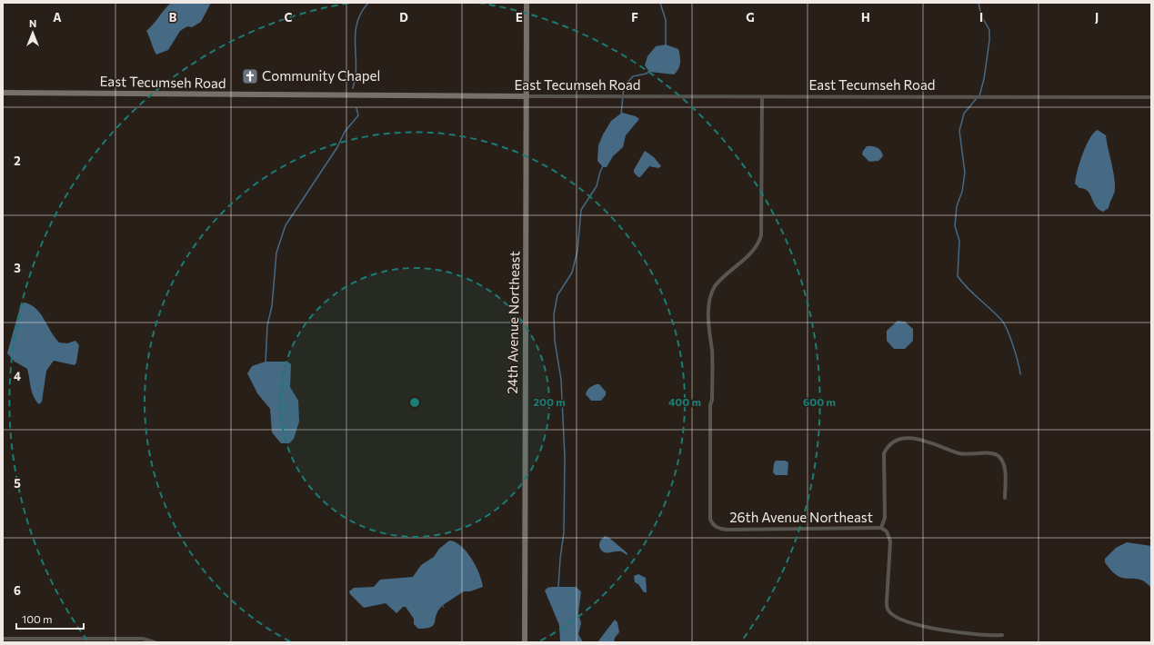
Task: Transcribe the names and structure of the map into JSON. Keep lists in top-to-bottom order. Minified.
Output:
{"streets":{"street":["East Tecumseh Road","24th Avenue Northeast","26th Avenue Northeast"]},"crossings":[["East Tecumseh Road","24th Avenue Northeast"],["East Tecumseh Road","26th Avenue Northeast"]],"places":{"church":["Community Chapel"]},"scale_bar":"100 m","north":"top","grid":{"columns":["A","B","C","D","E","F","G","H","I","J"],"rows":["2","3","4","5","6"]},"rings":["200 m","400 m","600 m"]}
